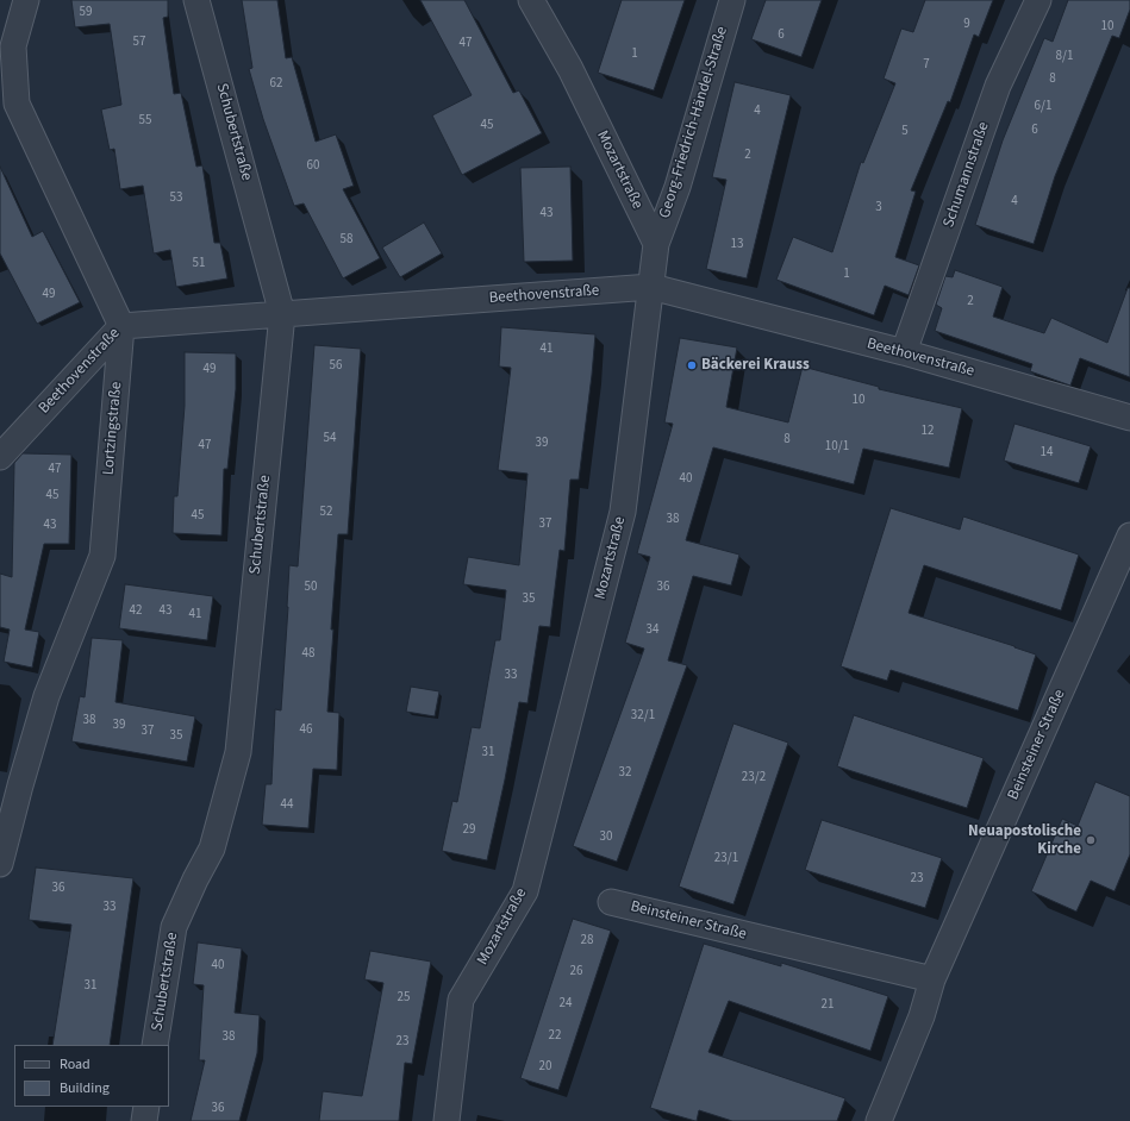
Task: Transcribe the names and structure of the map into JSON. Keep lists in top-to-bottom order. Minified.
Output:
{"streets":{"street":["Georg-Friedrich-Händel-Straße","Schubertstraße","Mozartstraße","Schumannstraße","Beethovenstraße","Lortzingstraße","Beinsteiner Straße"]},"crossings":[["Georg-Friedrich-Händel-Straße","Mozartstraße"],["Schubertstraße","Beethovenstraße"],["Mozartstraße","Beethovenstraße"],["Schumannstraße","Beethovenstraße"],["Beethovenstraße","Lortzingstraße"]],"places":["Bäckerei Krauss","Neuapostolische Kirche"],"house_numbers":["59","9","10","6","57","47","1","8/1","7","8","62","6/1","4","55","45","6","5","2","60","53","4","3","43","58","13","51","1","49","2","41","56","49","10","12","54","8","39","47","10/1","14","47","40","45","52","45","38","37","43","50","36","35","42","43","41","34","48","33","32/1","38","39","46","37","35","31","32","23/2","44","29","30","23/1","23","36","33","28","40","26","31","25","24","21","22","38","23","20","36"],"legend":["Road","Building"]}
